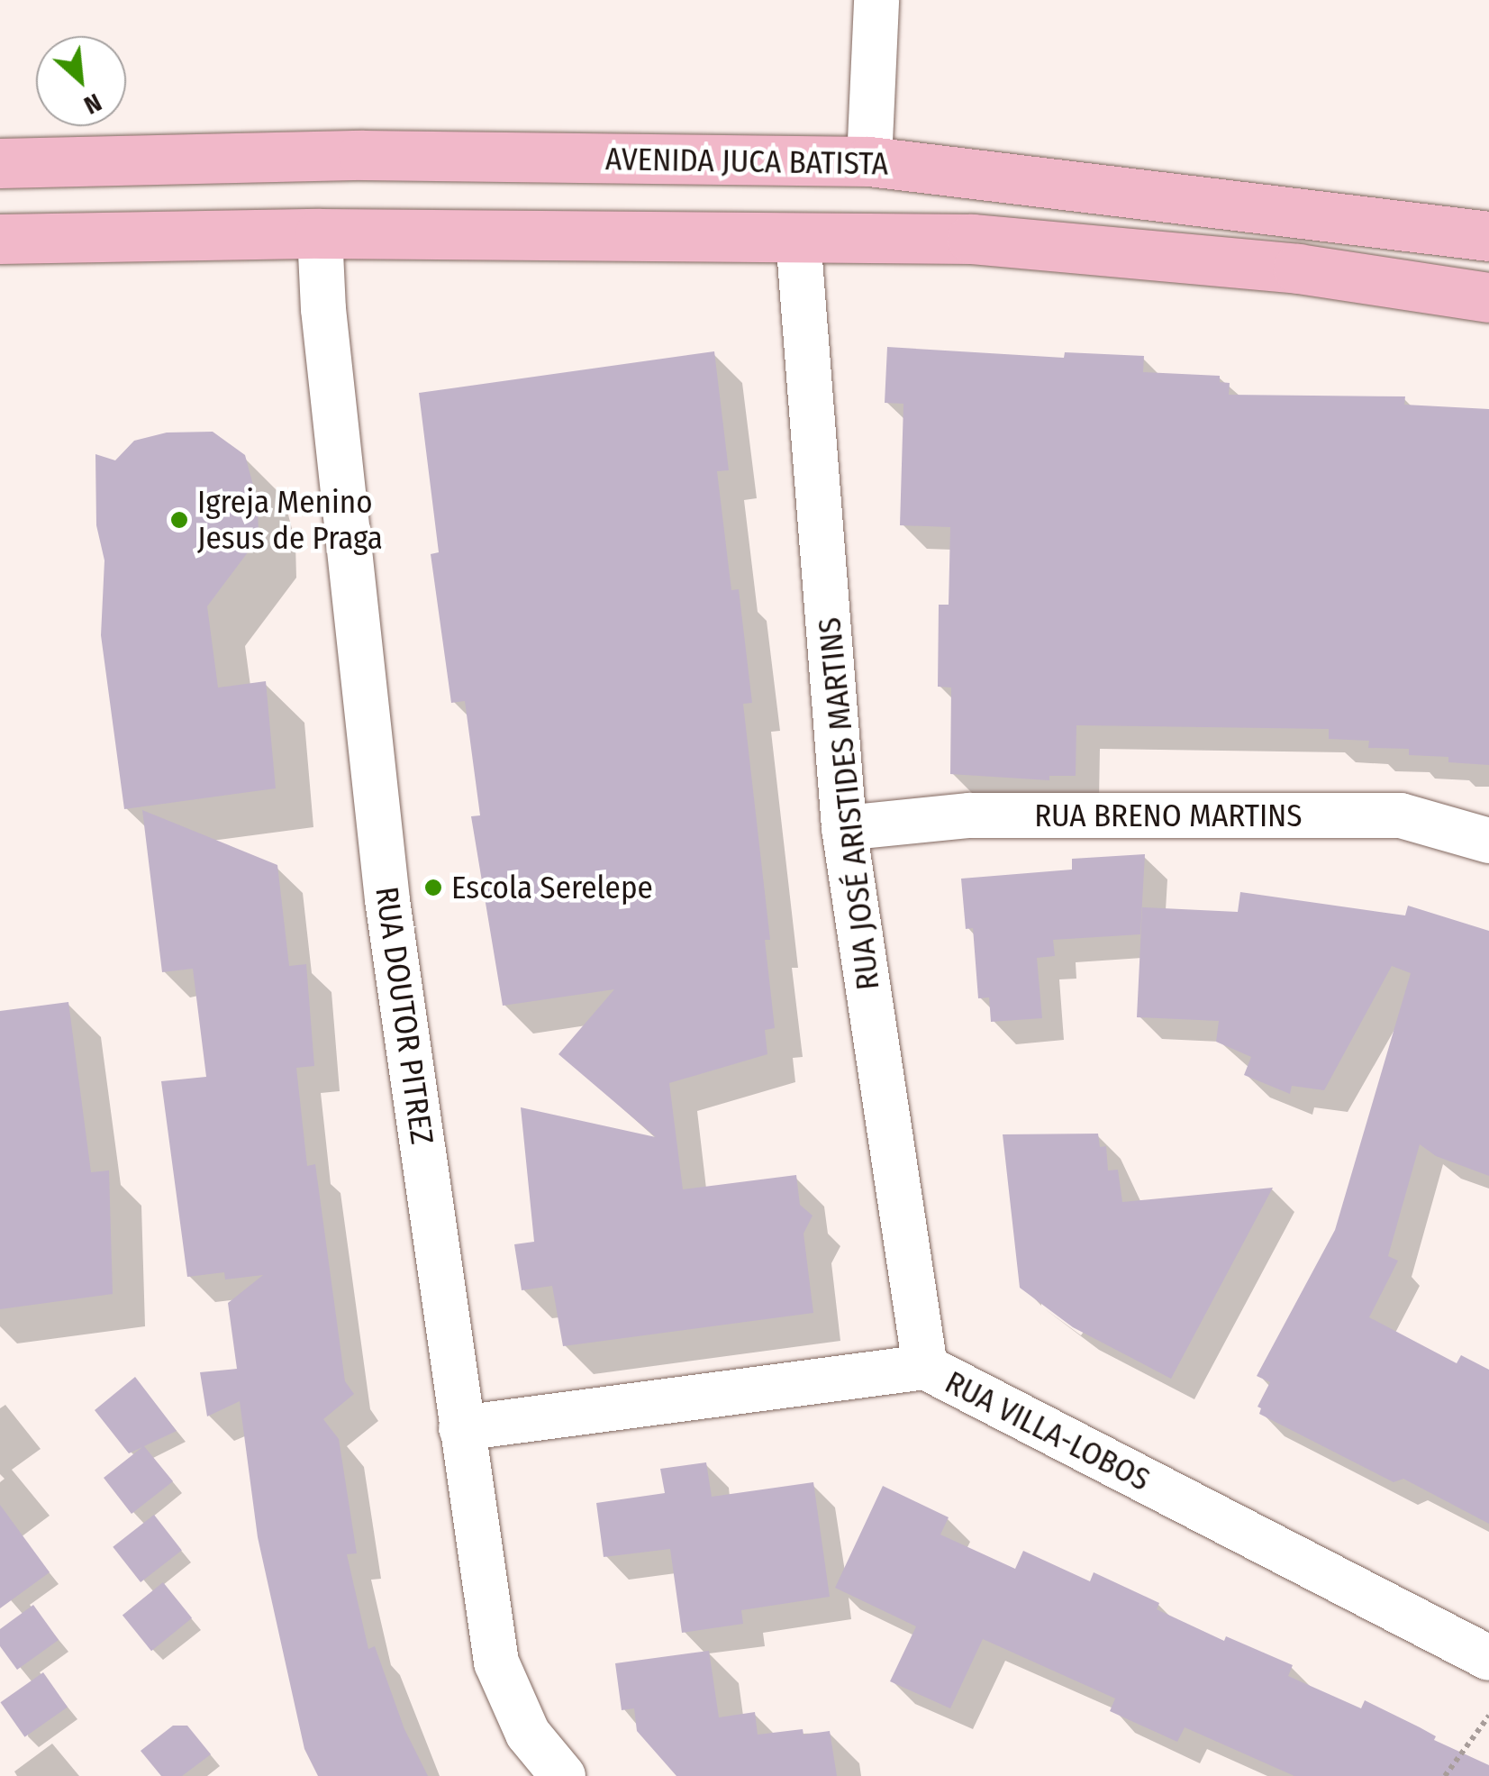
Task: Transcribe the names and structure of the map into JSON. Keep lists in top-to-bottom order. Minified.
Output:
{"streets":{"main road":["AVENIDA JUCA BATISTA"],"street":["RUA JOSÉ ARISTIDES MARTINS","RUA BRENO MARTINS","RUA DOUTOR PITREZ","RUA VILLA-LOBOS"]},"crossings":[["RUA JOSÉ ARISTIDES MARTINS","RUA BRENO MARTINS"],["RUA JOSÉ ARISTIDES MARTINS","RUA VILLA-LOBOS"],["RUA DOUTOR PITREZ","RUA VILLA-LOBOS"]],"places":["Igreja Menino Jesus de Praga","Escola Serelepe"],"north":"bottom right"}
